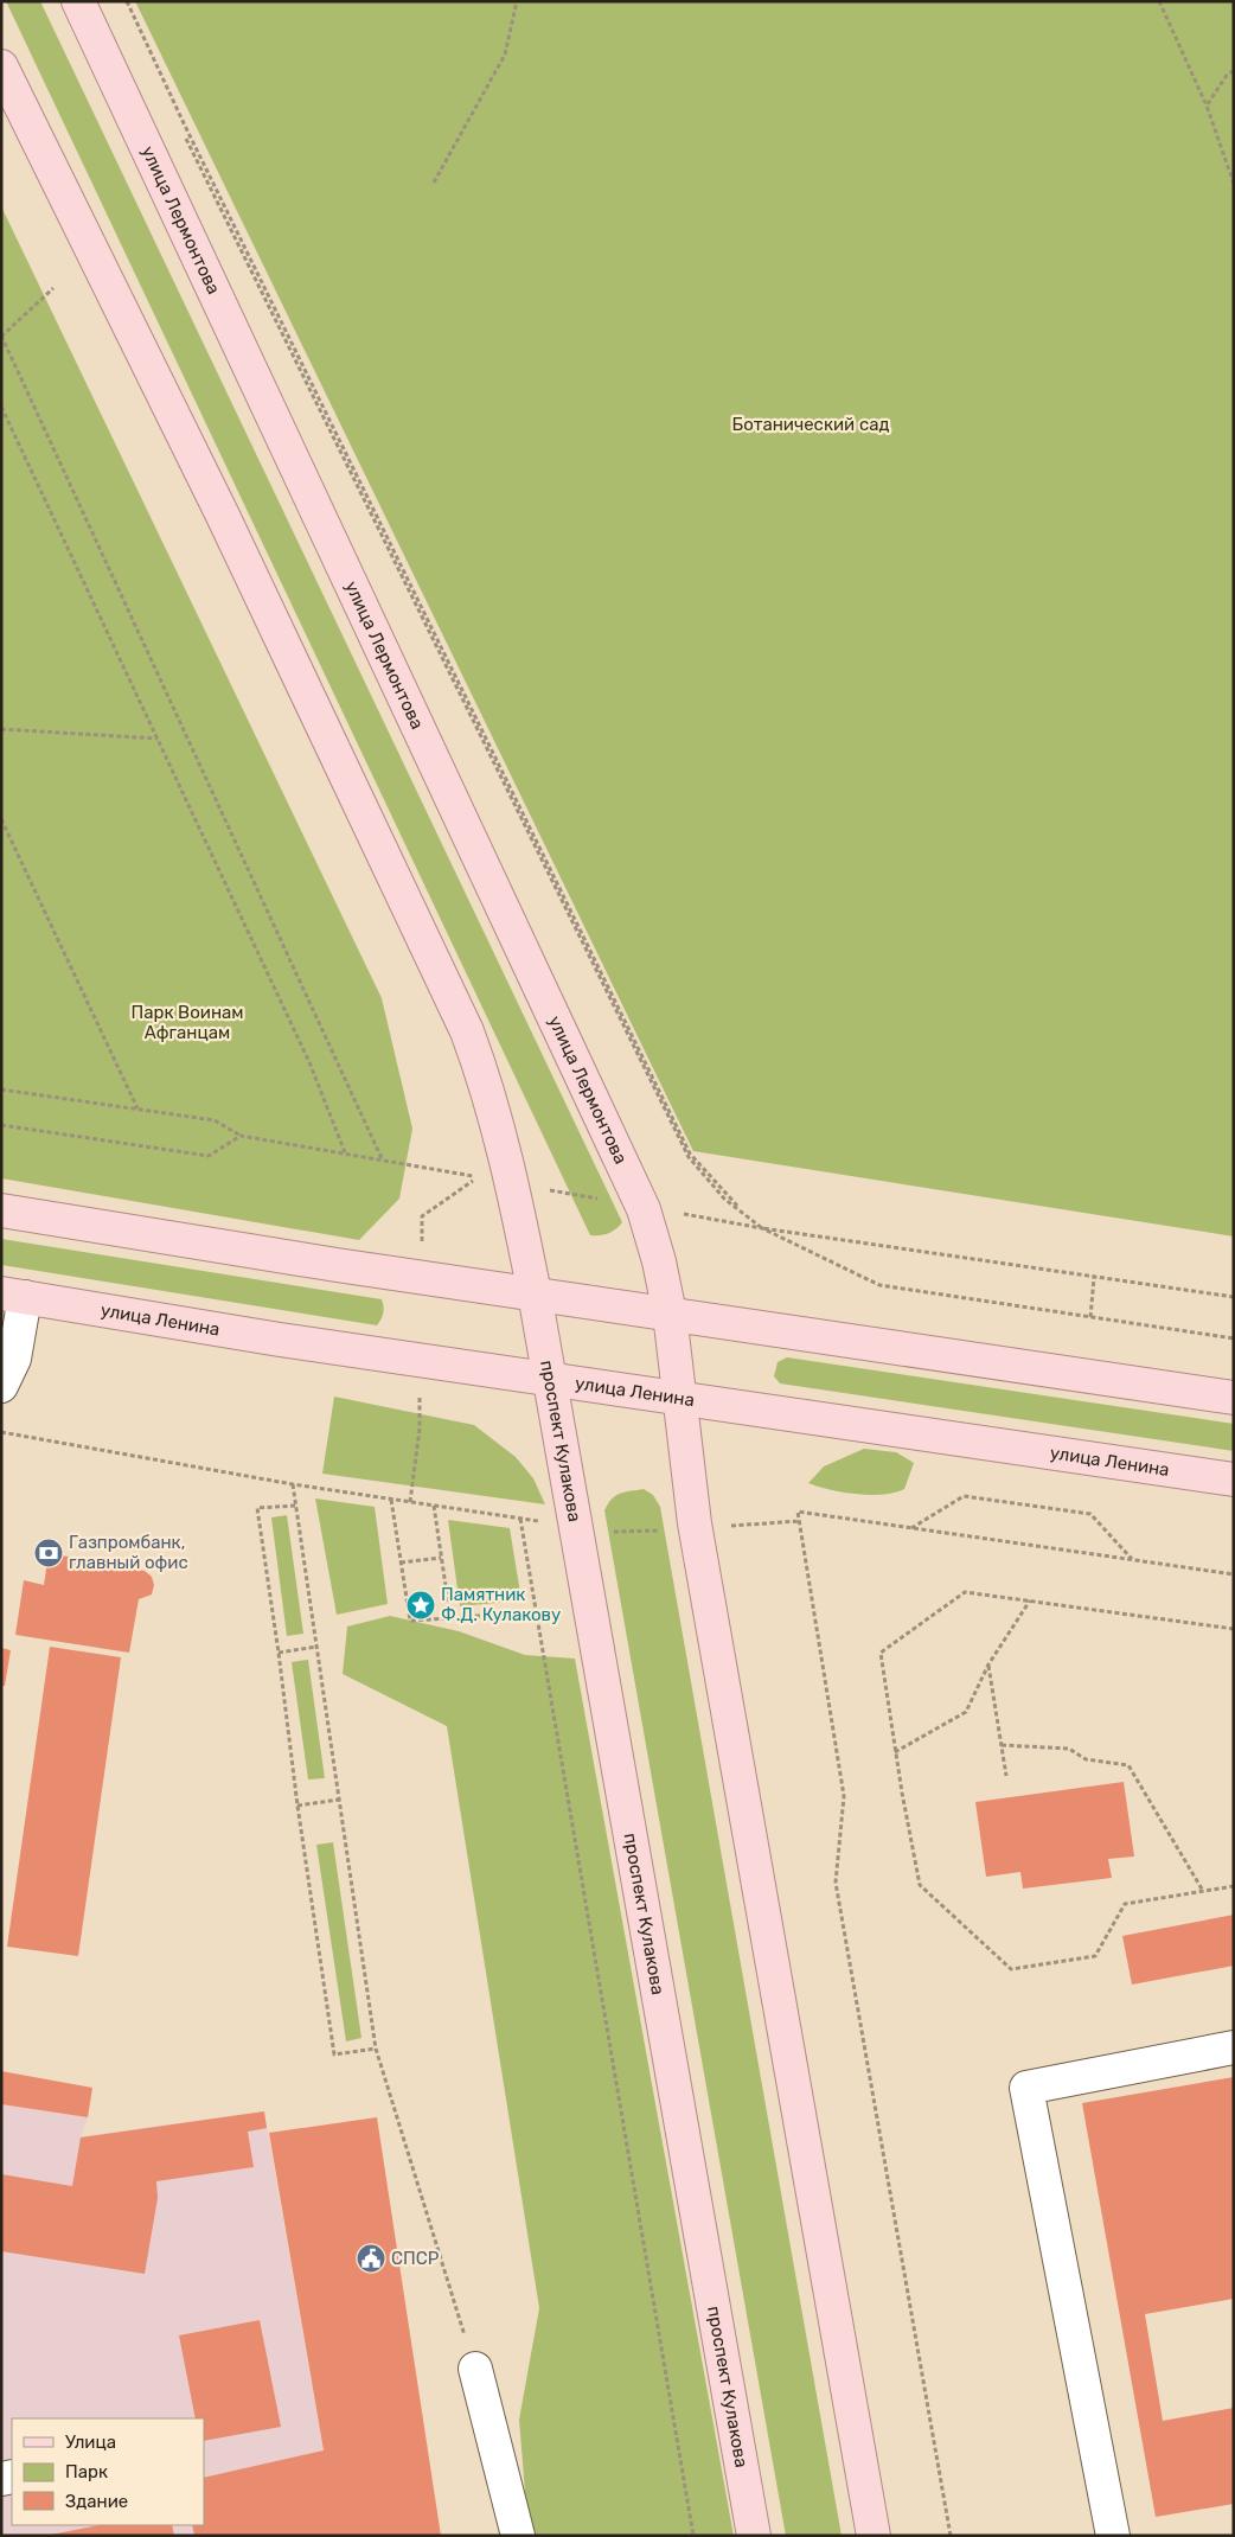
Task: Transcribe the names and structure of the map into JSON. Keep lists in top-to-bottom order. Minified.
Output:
{"streets":{"main road":["улица Лермонтова","улица Ленина","проспект Кулакова"]},"crossings":[["улица Ленина","проспект Кулакова"]],"parks":["Ботанический сад","Парк Воинам Афганцам"],"places":{"bank":["Газпромбанк, главный офис"],"place":["Памятник Ф.Д. Кулакову"],"public building":["СПСР"]},"legend":["Улица","Парк","Здание"]}
